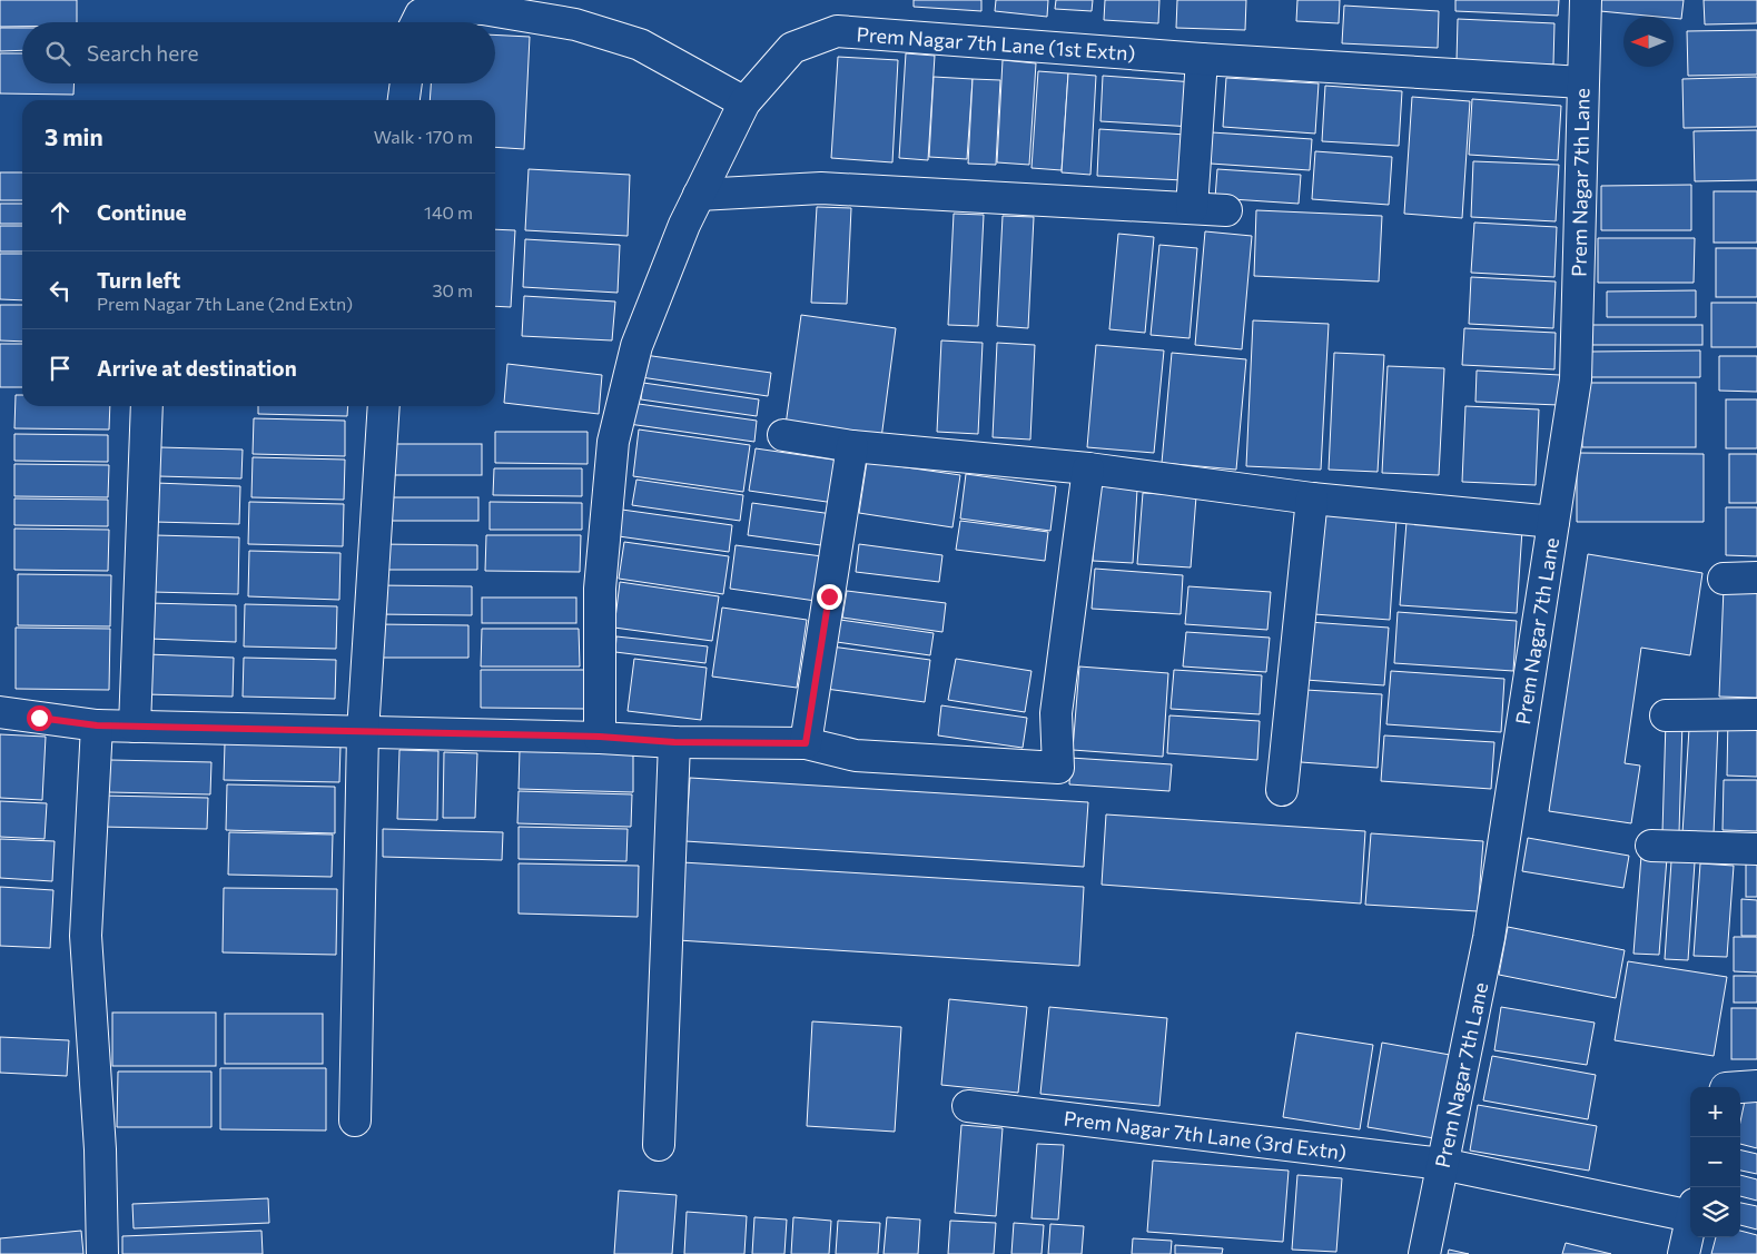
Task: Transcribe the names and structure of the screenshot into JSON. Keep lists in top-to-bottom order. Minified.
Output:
{"streets":{"street":["Prem Nagar 7th Lane (1st Extn)","Prem Nagar 7th Lane","Prem Nagar 7th Lane (3rd Extn)"]},"crossings":[["Prem Nagar 7th Lane (1st Extn)","Prem Nagar 7th Lane"],["Prem Nagar 7th Lane","Prem Nagar 7th Lane (3rd Extn)"]],"north":"left","page":{"search":"Search here","heading":["3 min","Walk · 170 m"],"list":[["Continue","140 m"],["Turn left","Prem Nagar 7th Lane (2nd Extn)","30 m"],"Arrive at destination"],"map_buttons":["+","−"]}}
